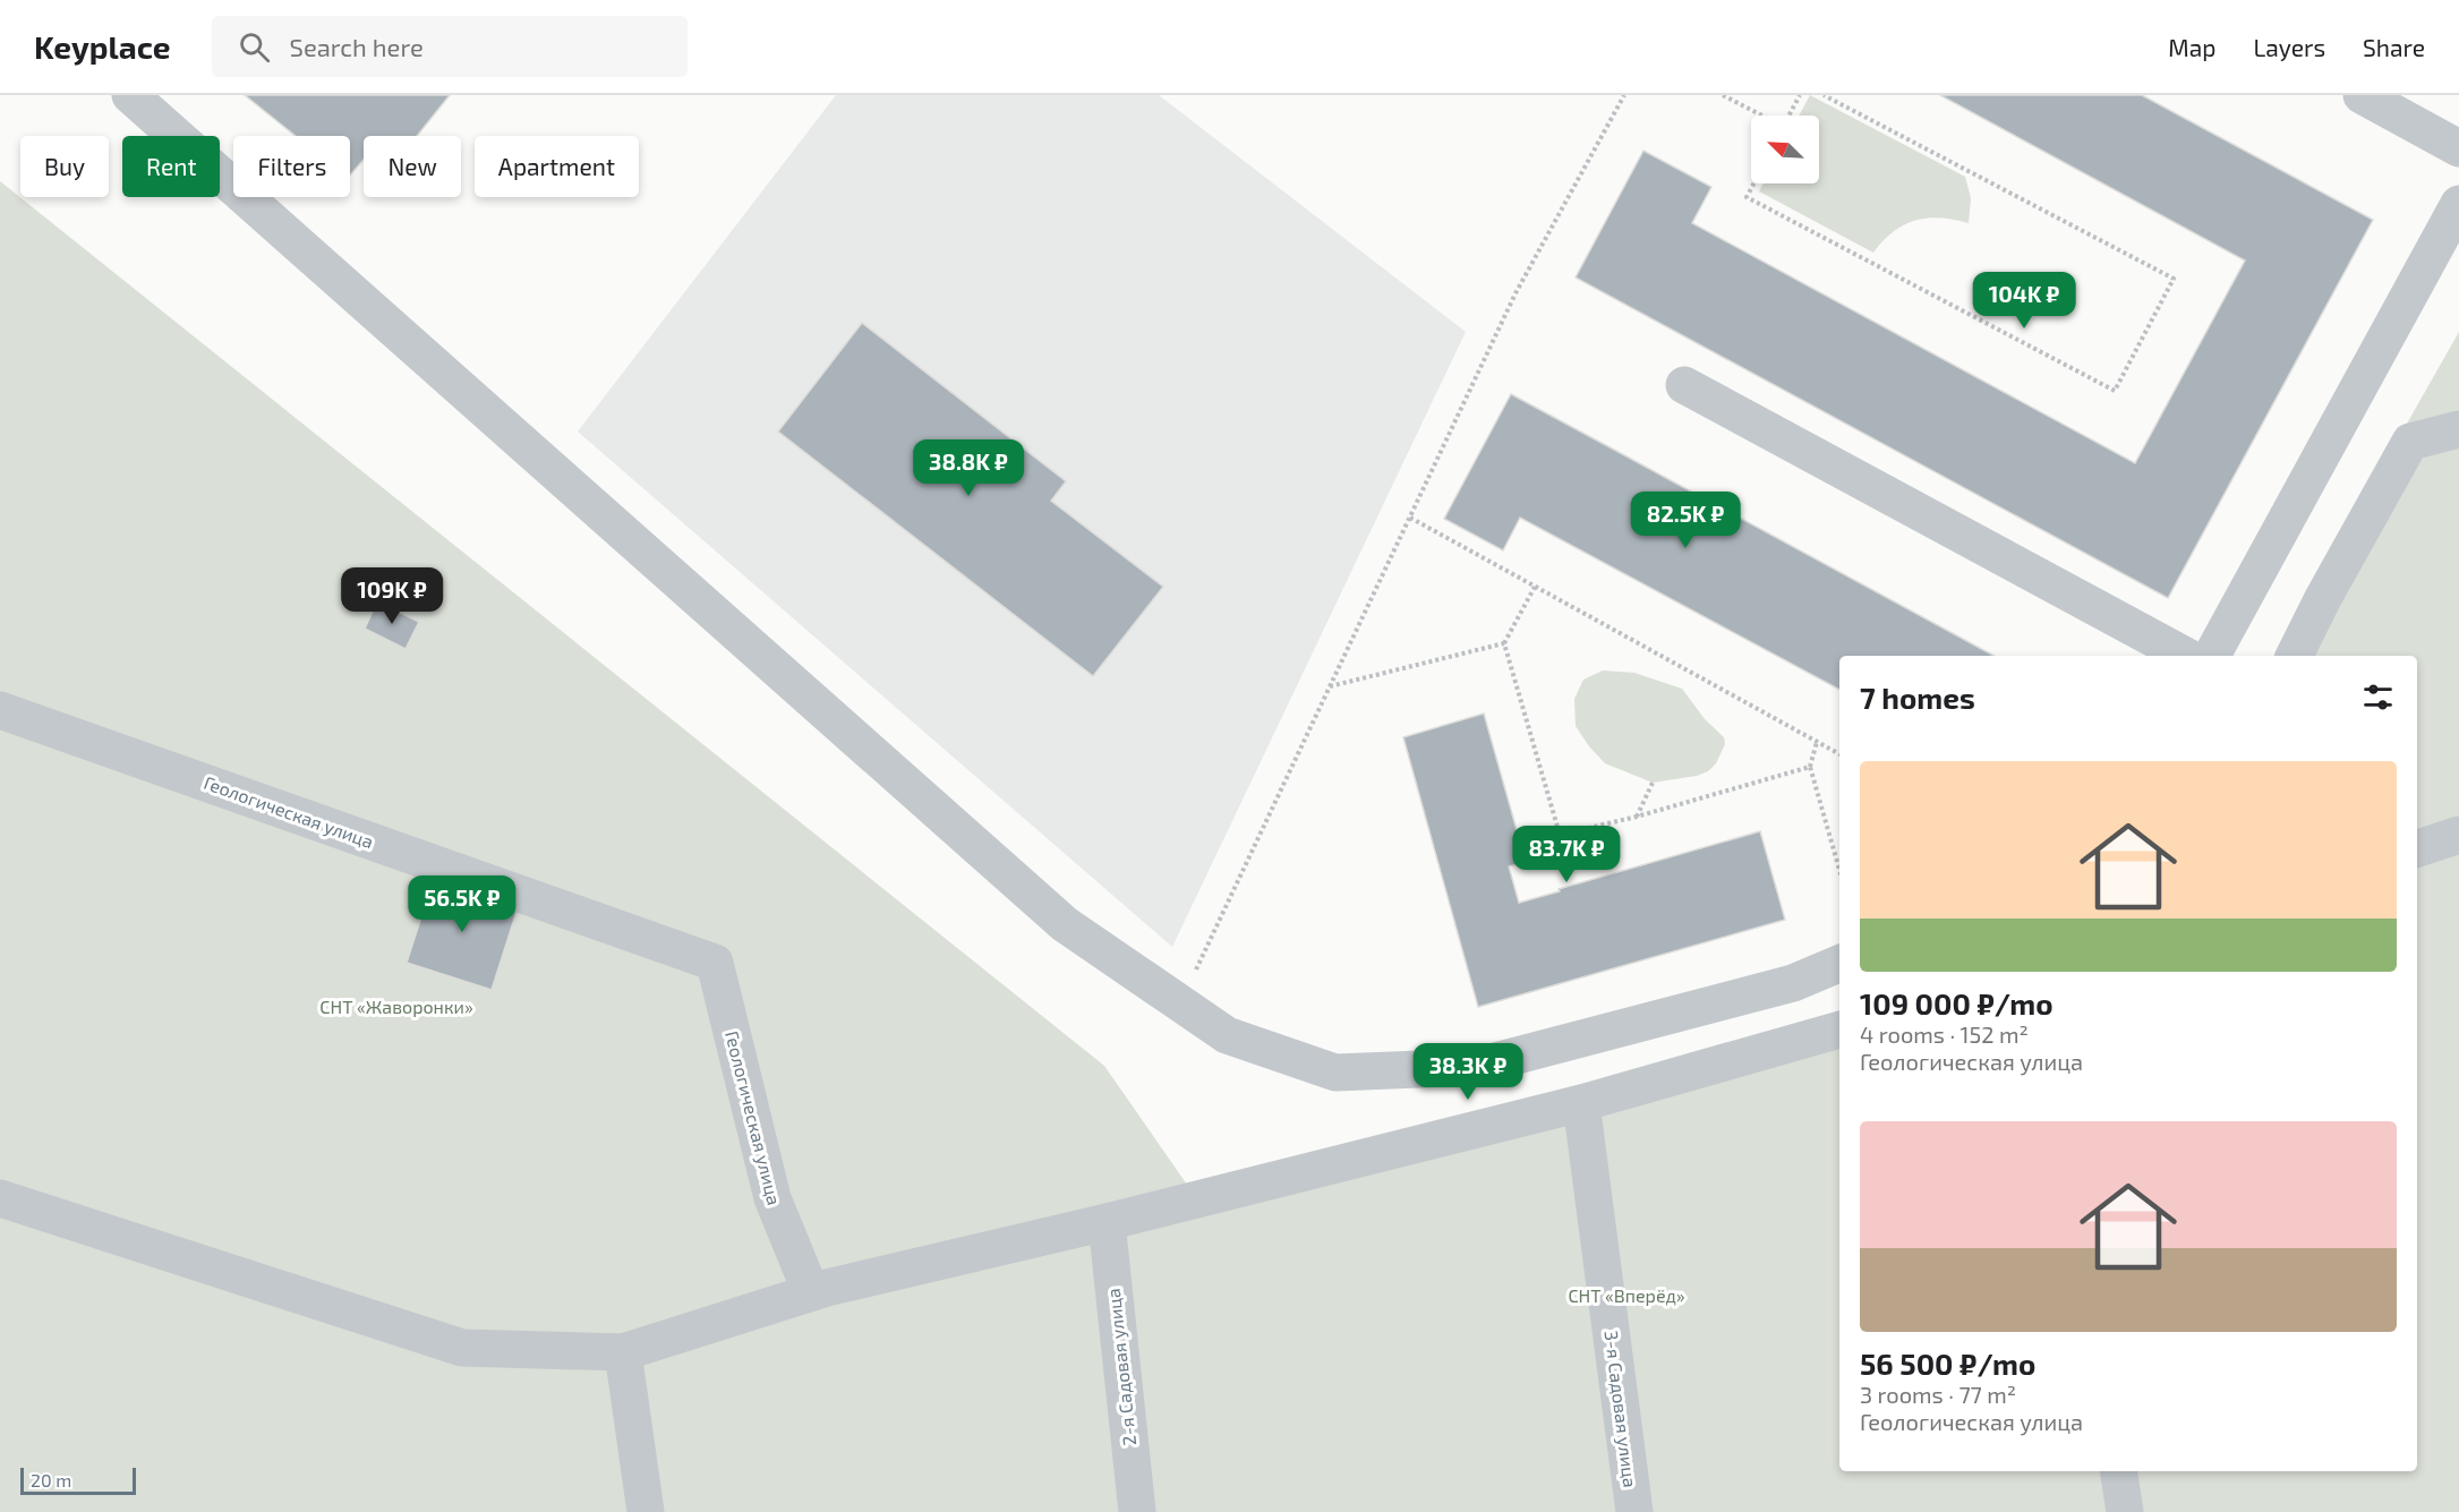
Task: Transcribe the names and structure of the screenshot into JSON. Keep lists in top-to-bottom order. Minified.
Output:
{"streets":{"street":["Геологическая улица","2-я Садовая улица","3-я Садовая улица"]},"parks":["СНТ «Жаворонки»","СНТ «Вперёд»"],"scale_bar":"20 m","north":"top left","page":{"header":"Keyplace","search":"Search here","nav":["Map","Layers","Share"],"chip":["Buy","Rent","Filters","New","Apartment"],"price":["104K ₽","38.8K ₽","82.5K ₽","109K ₽","83.7K ₽","56.5K ₽","38.3K ₽"],"heading":"7 homes","list":[{"name":"109 000 ₽/mo","note":"4 rooms · 152 m² · Геологическая улица"},{"name":"56 500 ₽/mo","note":"3 rooms · 77 m² · Геологическая улица"}],"scale":"20 m"}}
